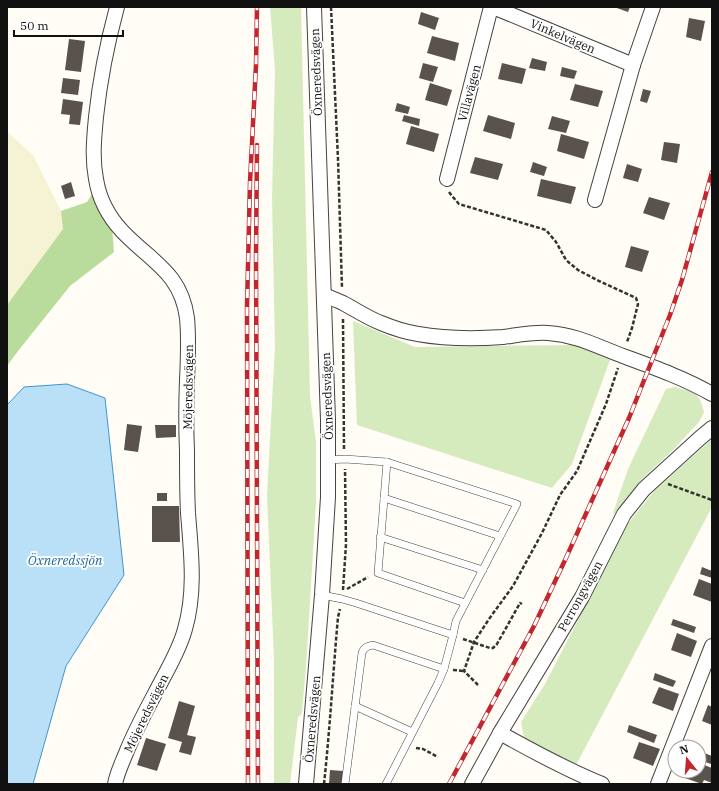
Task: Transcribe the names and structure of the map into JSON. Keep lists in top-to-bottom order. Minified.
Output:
{"streets":{"street":["Vinkelvägen","Öxneredsvägen","Villavägen","Möjeredsvägen","Perrongvägen"]},"crossings":[["Vinkelvägen","Villavägen"]],"water":["Öxneredssjön"],"scale_bar":"50 m","north":"top"}
